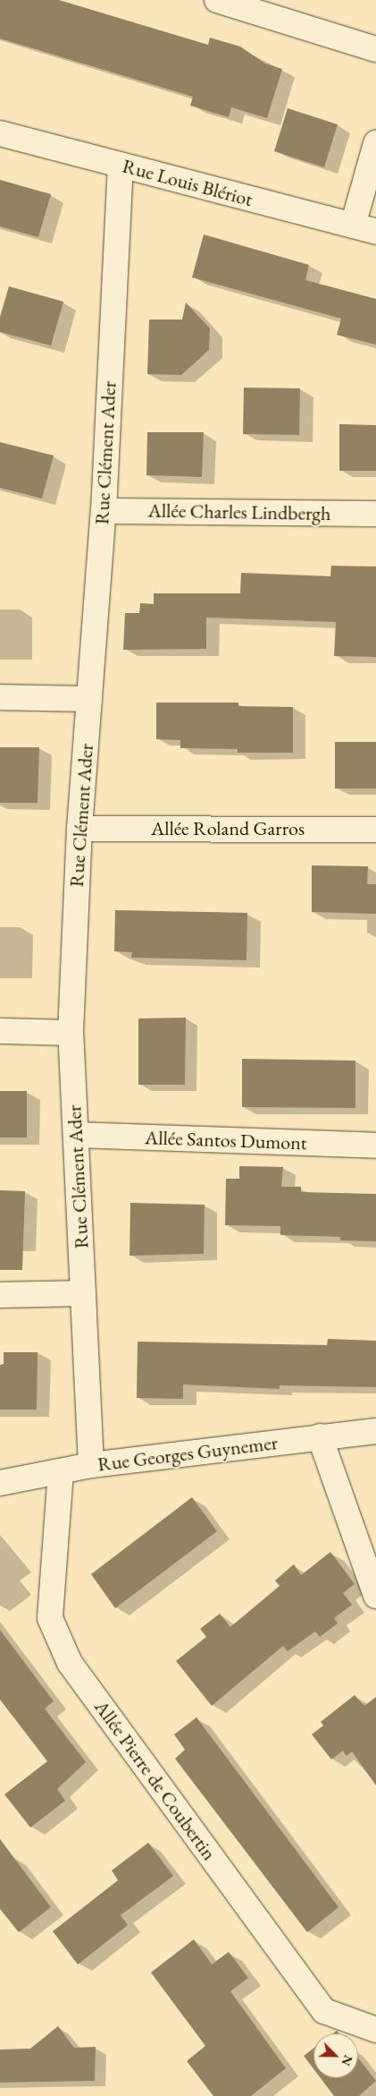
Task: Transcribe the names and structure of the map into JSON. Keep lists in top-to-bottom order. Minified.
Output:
{"streets":{"street":["Rue Louis Blériot","Rue Clément Ader","Allée Charles Lindbergh","Allée Roland Garros","Allée Santos Dumont","Rue Georges Guynemer","Allée Pierre de Coubertin"]},"crossings":[["Rue Louis Blériot","Rue Clément Ader"],["Rue Clément Ader","Allée Charles Lindbergh"],["Rue Clément Ader","Allée Roland Garros"],["Rue Clément Ader","Allée Santos Dumont"],["Rue Clément Ader","Rue Georges Guynemer"],["Rue Georges Guynemer","Allée Pierre de Coubertin"]],"north":"bottom right"}
